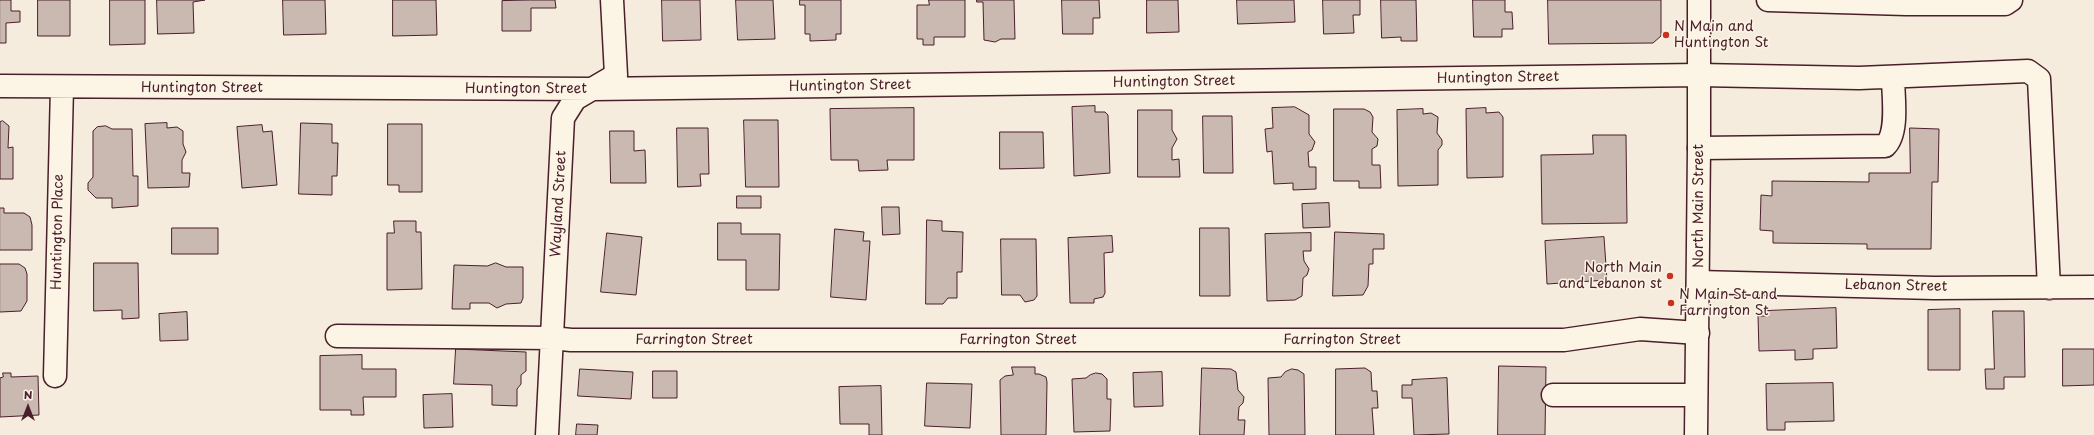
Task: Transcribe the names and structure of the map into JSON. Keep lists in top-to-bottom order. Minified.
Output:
{"streets":{"street":["Huntington Street","Wayland Street","North Main Street","Huntington Place","Lebanon Street","Farrington Street"]},"crossings":[["Huntington Street","Wayland Street"],["Huntington Street","North Main Street"],["Huntington Street","Huntington Place"],["Huntington Street","Lebanon Street"],["Wayland Street","Farrington Street"],["North Main Street","Lebanon Street"],["North Main Street","Farrington Street"]],"places":["N Main and Huntington St","North Main and Lebanon st","N Main St and Farrington St"],"north":"top"}
